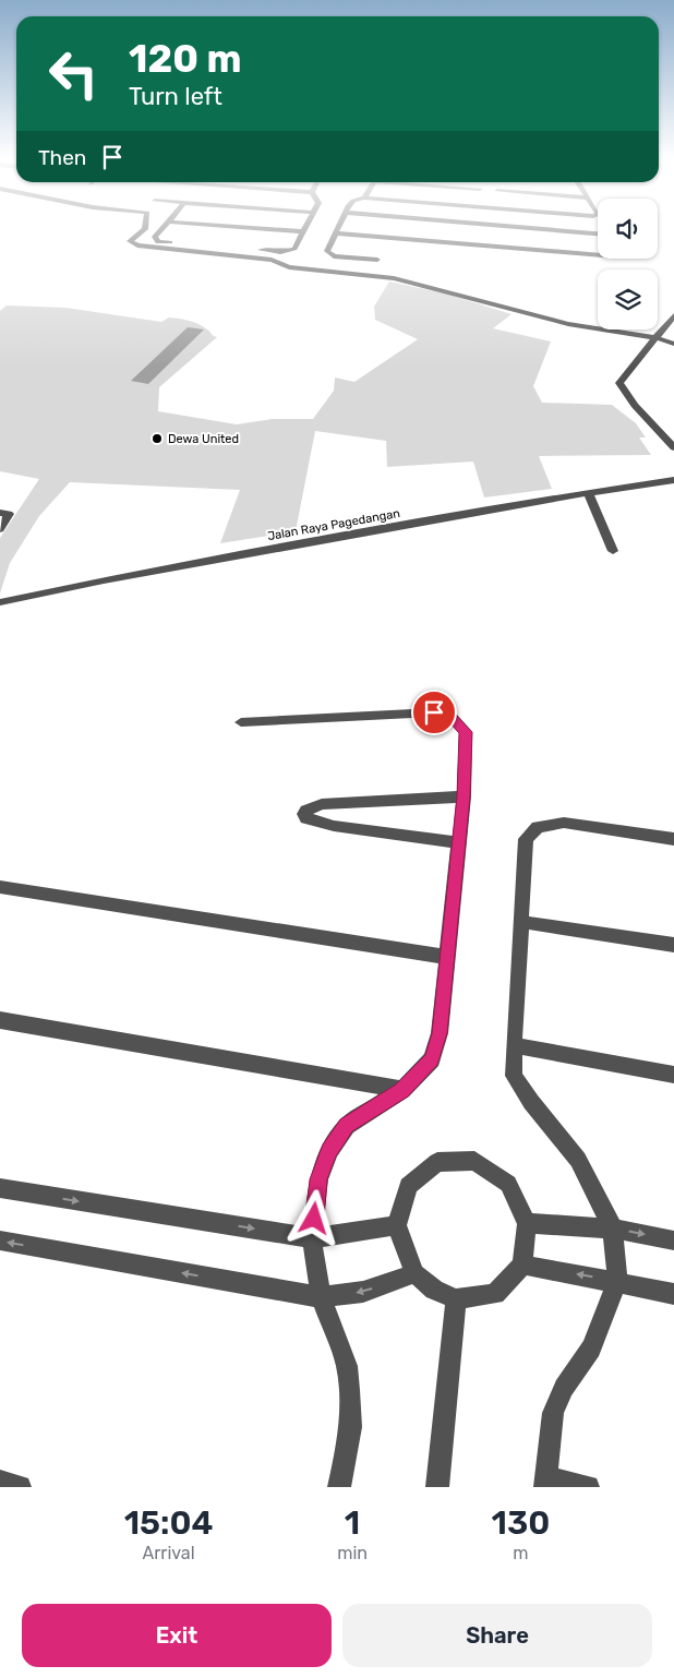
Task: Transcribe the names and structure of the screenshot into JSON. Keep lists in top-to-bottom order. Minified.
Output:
{"streets":{"street":["Jalan Raya Pagedangan"]},"places":["Dewa United"],"page":{"turn":["120 m","Turn left"],"then":"Then","eta":["15:04","Arrival","1","min","130","m"],"buttons":["Exit","Share"]}}
